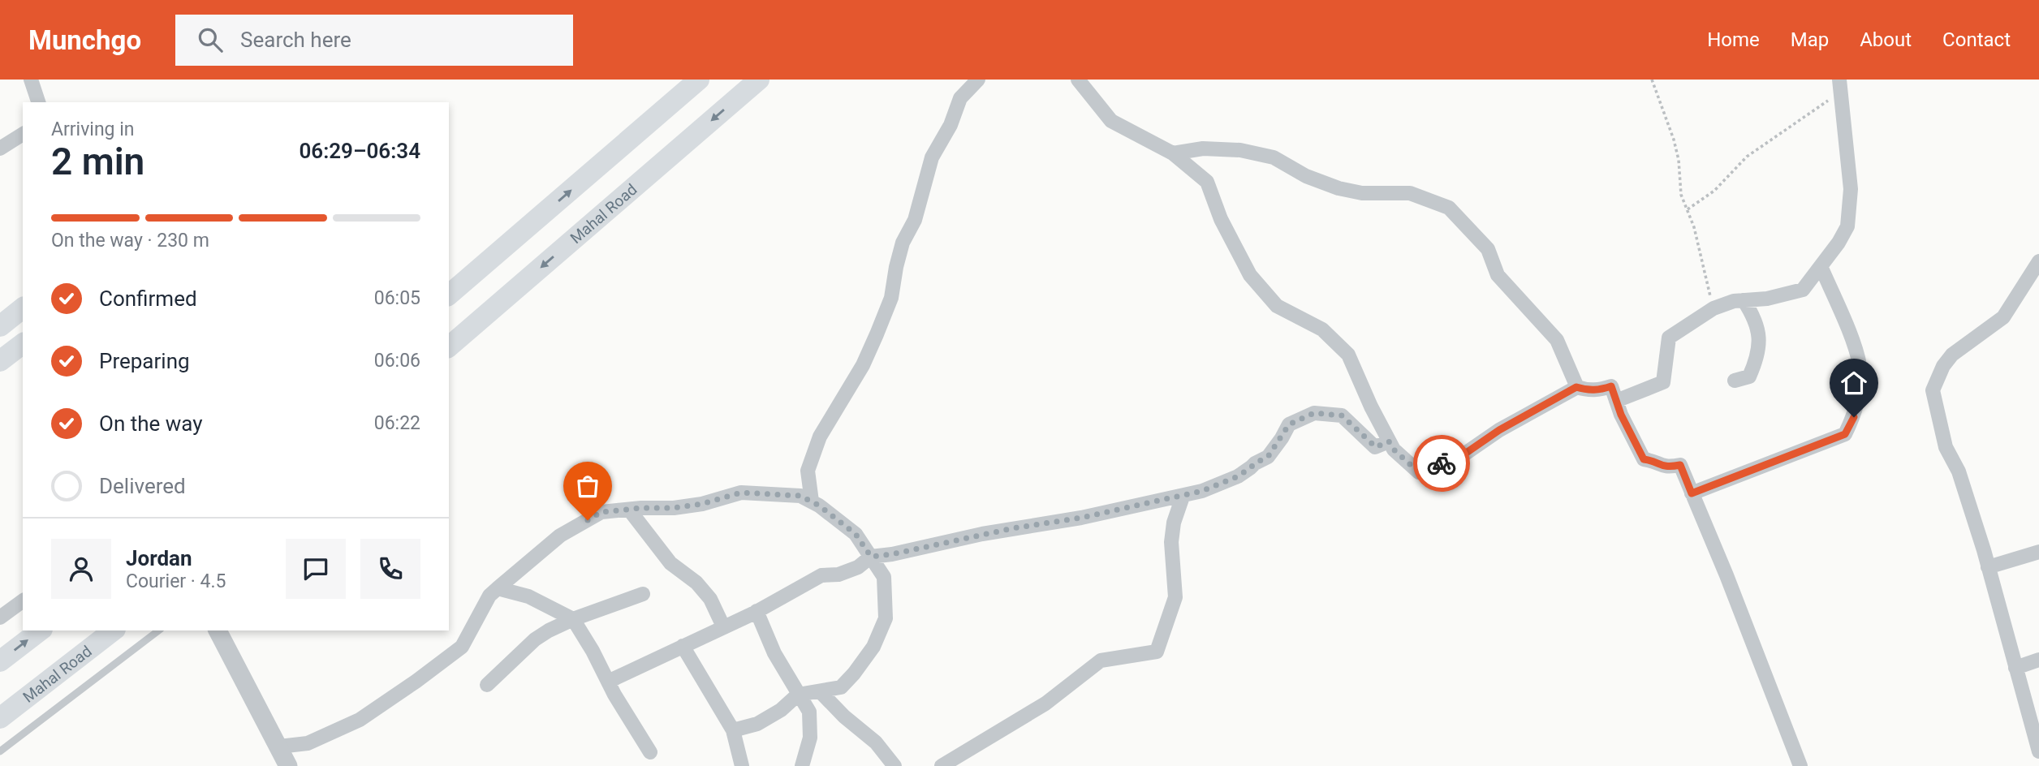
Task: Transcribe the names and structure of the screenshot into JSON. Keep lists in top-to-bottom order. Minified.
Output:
{"streets":{"main road":["Mahal Road"]},"page":{"header":"Munchgo","search":"Search here","nav":["Home","Map","About","Contact"],"heading":["2 min","Arriving in","06:29–06:34"],"panel":["Jordan","Courier · 4.5"],"bar":"On the way · 230 m","list":[["Confirmed","06:05"],["Preparing","06:06"],["On the way","06:22"],"Delivered"]}}
